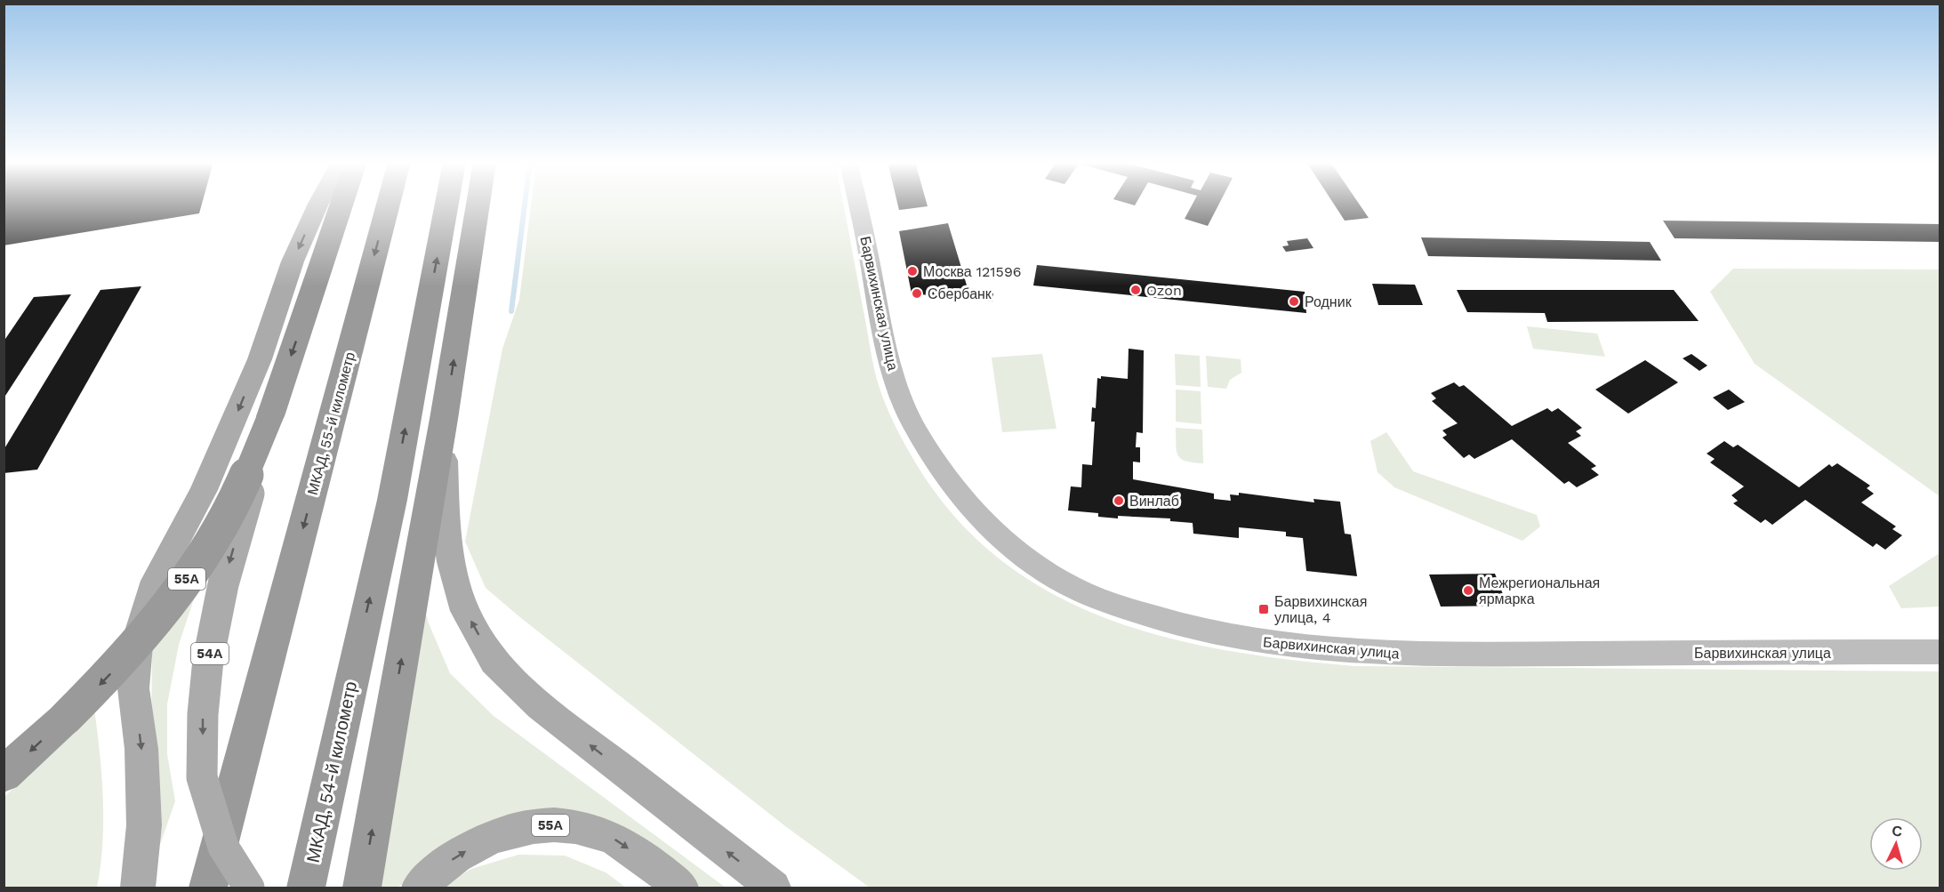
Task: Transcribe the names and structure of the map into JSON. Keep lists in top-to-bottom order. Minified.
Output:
{"streets":{"highway":["МКАД, 55-й километр","55А","54А","МКАД, 54-й километр"],"street":["Барвихинская улица"]},"crossings":[["55А","54А"]],"places":{"other":["Москва 121596","Ozon","Сбербанк","Родник","Винлаб","Межрегиональная ярмарка"],"transit":["Барвихинская улица, 4"]},"north":"top"}
